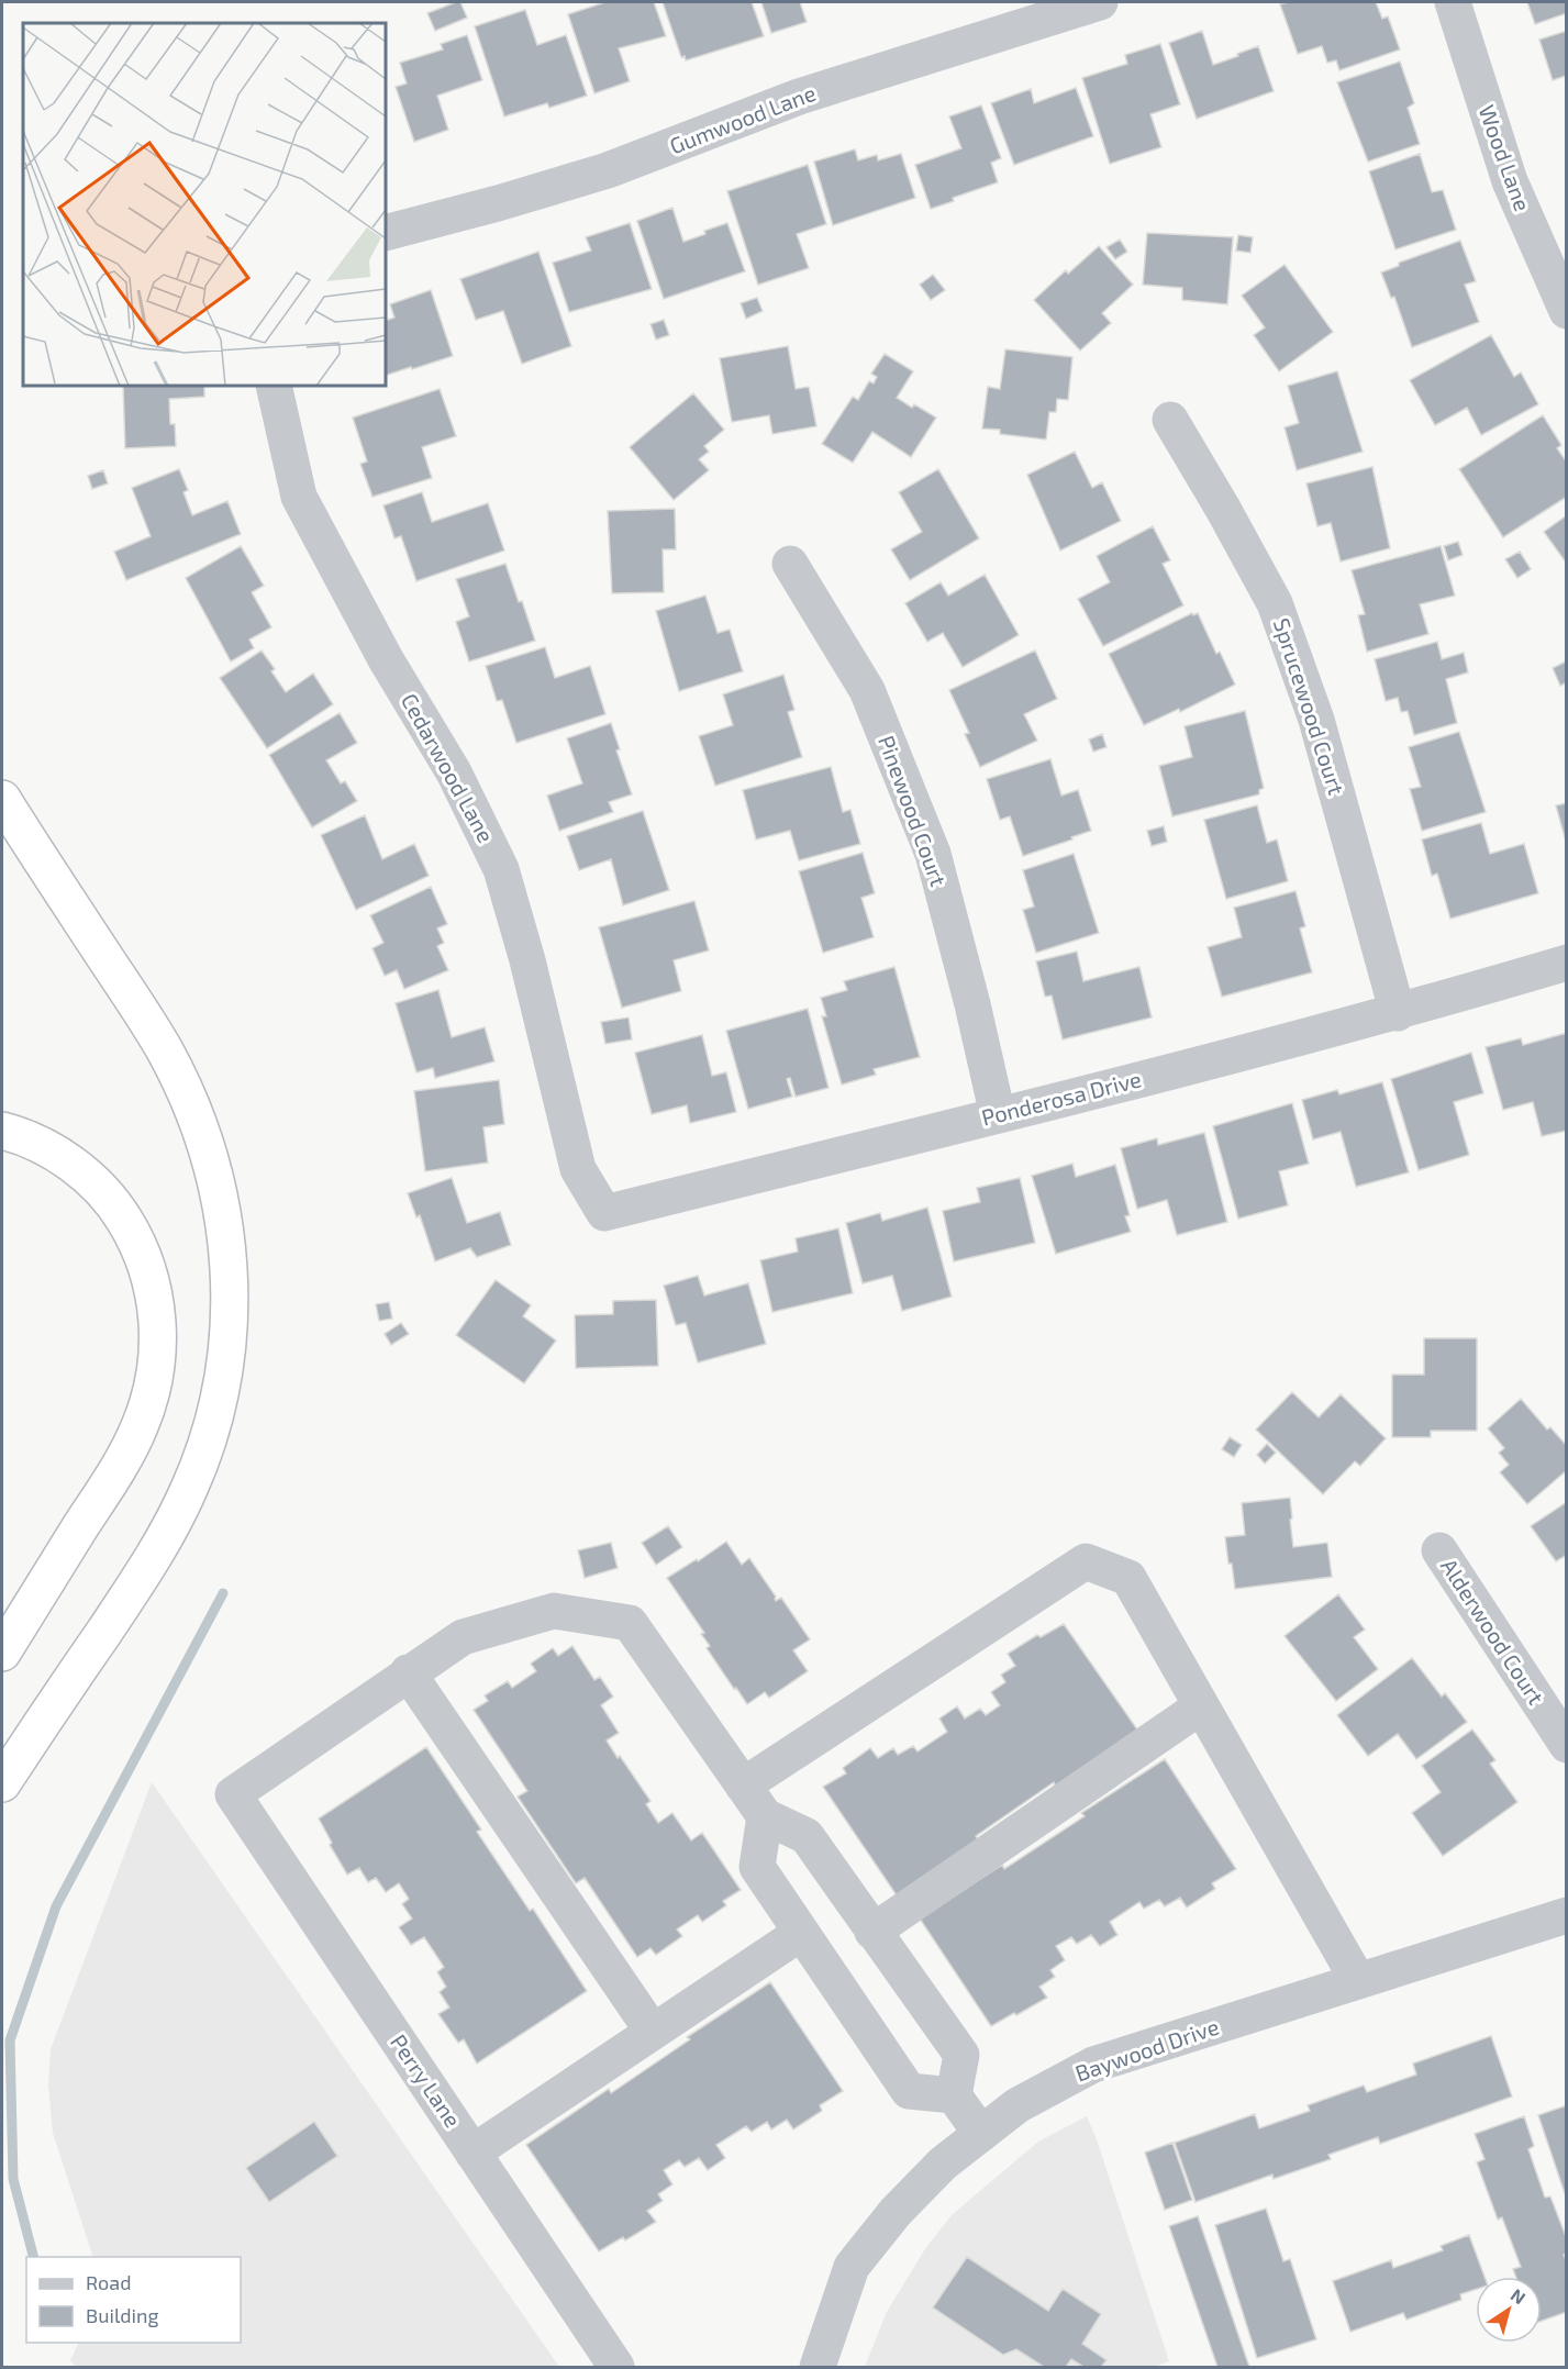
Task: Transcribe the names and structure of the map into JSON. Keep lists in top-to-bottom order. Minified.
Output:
{"streets":{"street":["Gumwood Lane","Wood Lane","Sprucewood Court","Cedarwood Lane","Pinewood Court","Ponderosa Drive","Alderwood Court","Baywood Drive","Perry Lane"]},"crossings":[["Sprucewood Court","Ponderosa Drive"],["Cedarwood Lane","Ponderosa Drive"],["Pinewood Court","Ponderosa Drive"]],"legend":["Road","Building"],"north":"top right"}
